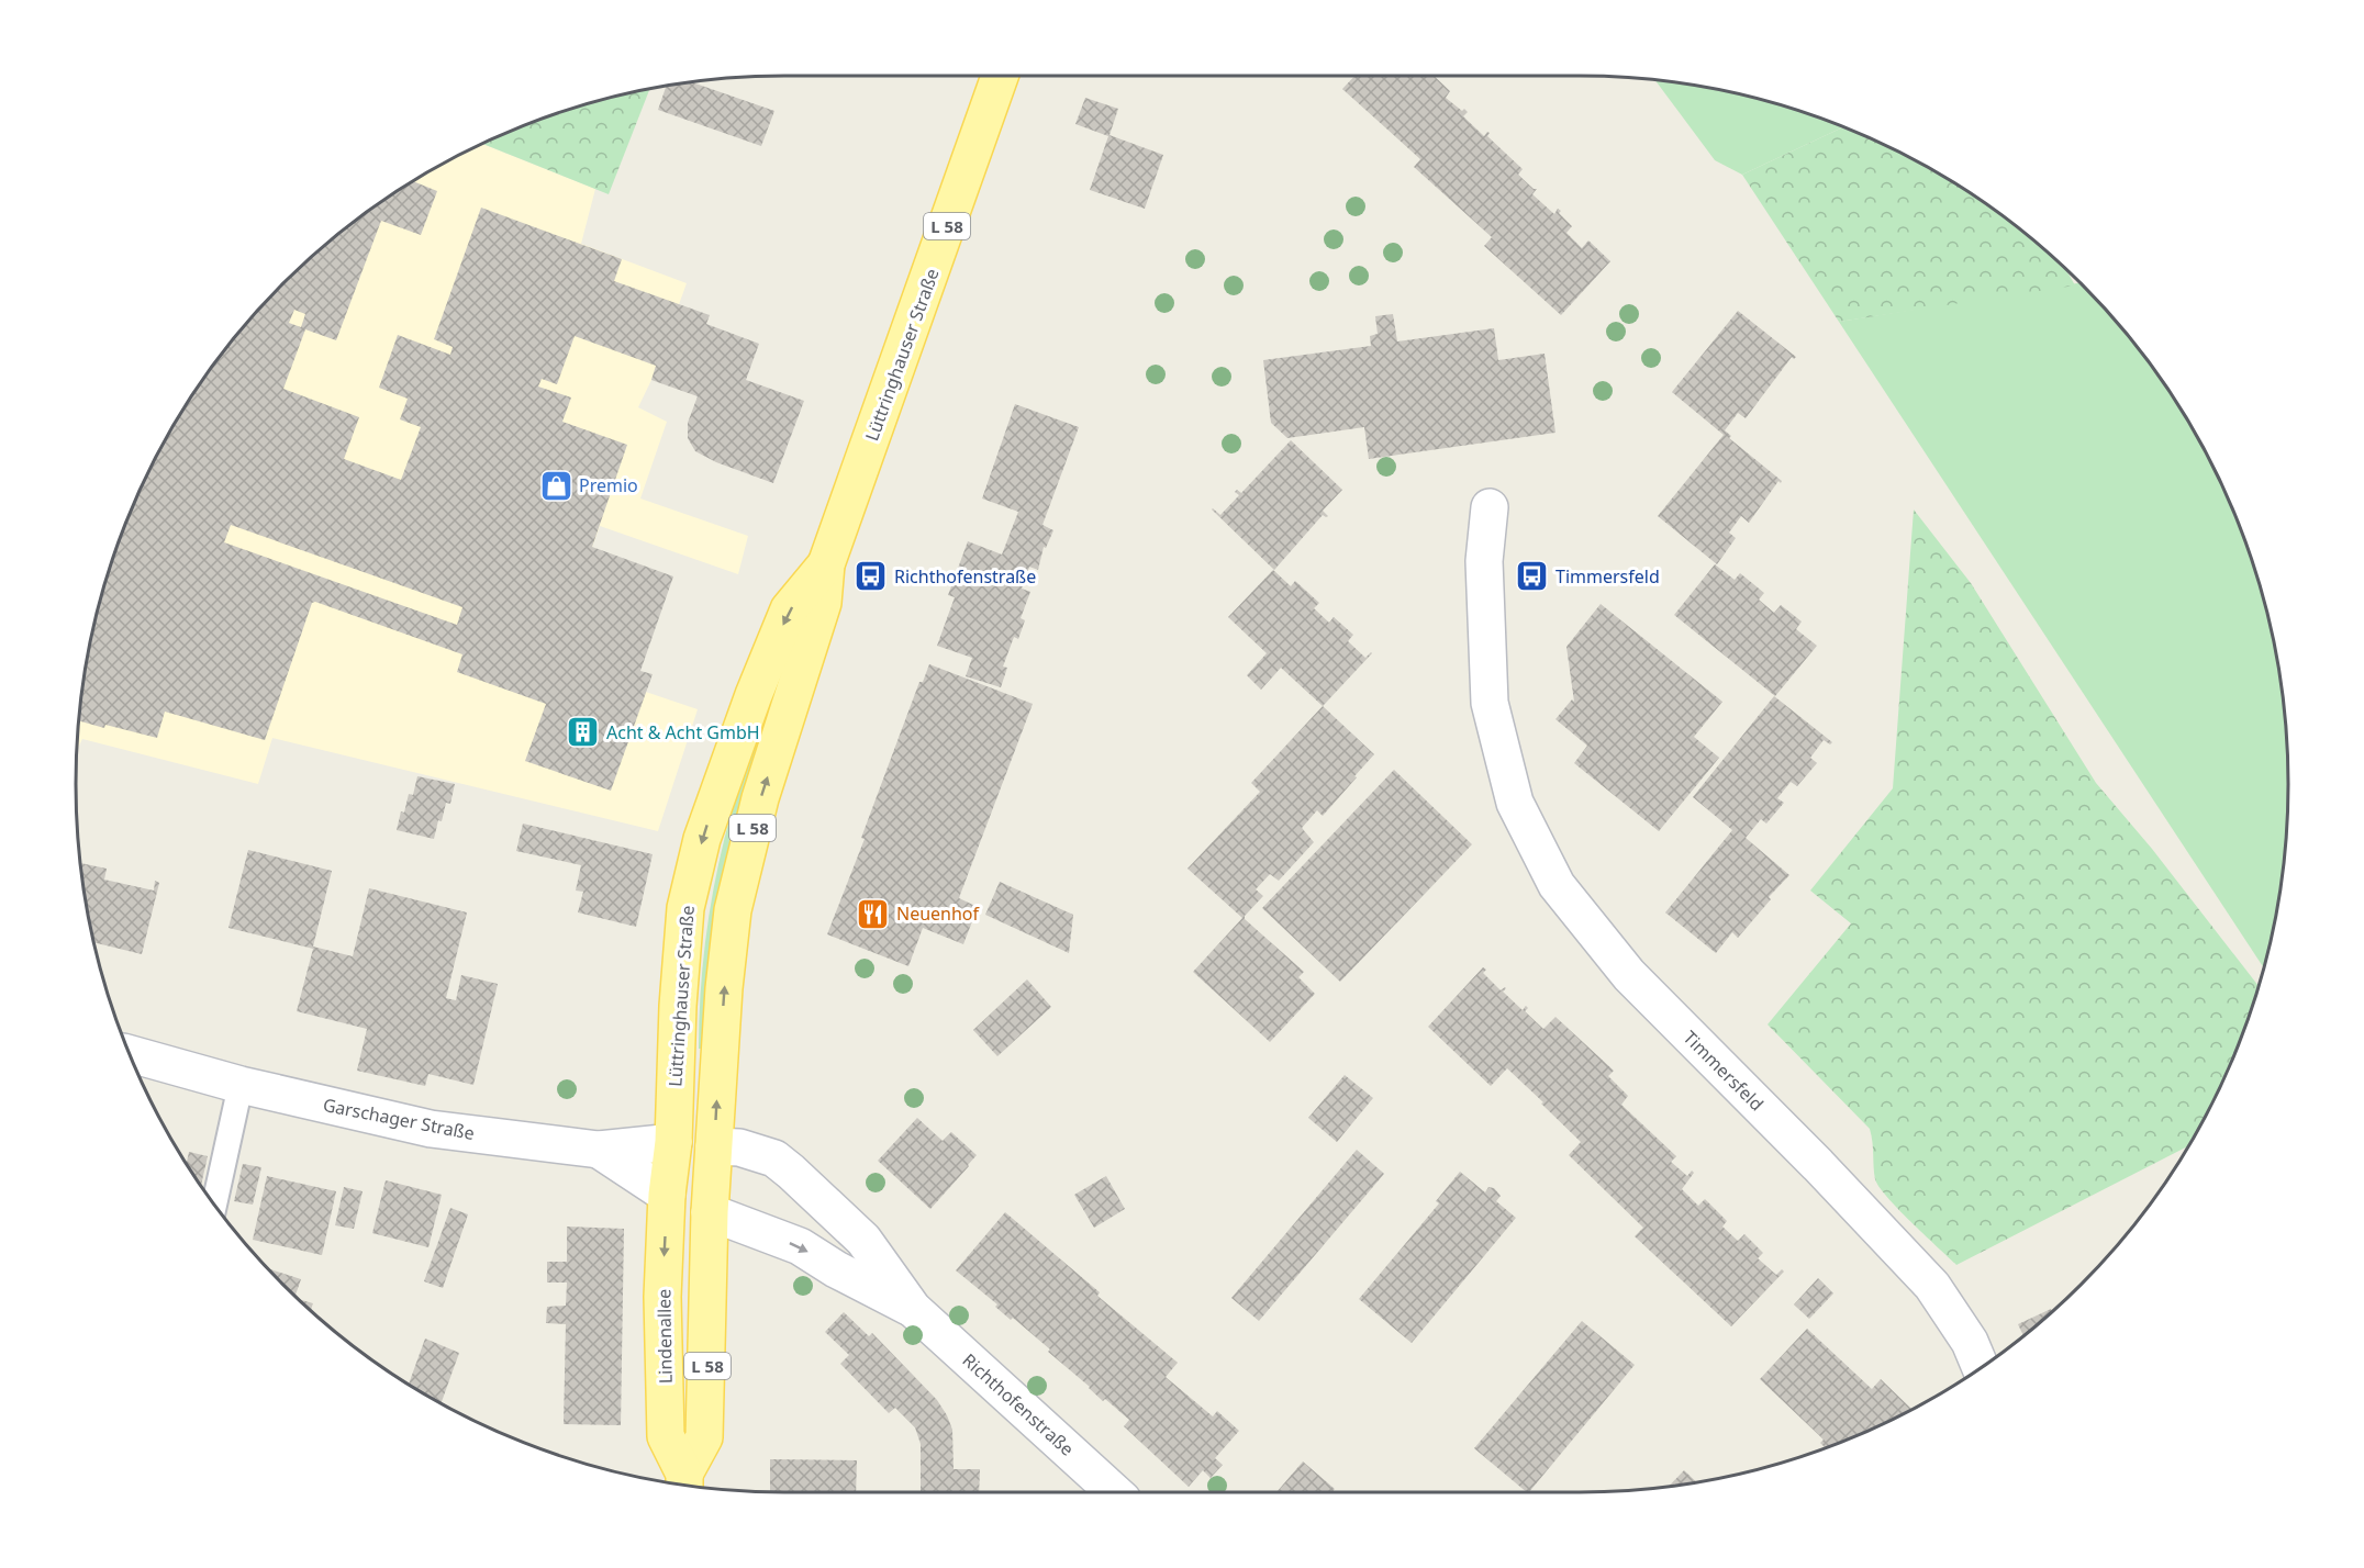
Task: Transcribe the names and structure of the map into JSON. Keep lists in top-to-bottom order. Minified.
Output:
{"streets":{"main road":["L 58","Lüttringhauser Straße","Lindenallee"],"street":["Timmersfeld","Garschager Straße","Richthofenstraße"]},"crossings":[["L 58","Lüttringhauser Straße"],["L 58","Garschager Straße"],["L 58","Lindenallee"],["L 58","Richthofenstraße"],["Lüttringhauser Straße","Garschager Straße"],["Lüttringhauser Straße","Richthofenstraße"],["Garschager Straße","Lindenallee"],["Lindenallee","Richthofenstraße"]],"places":{"shop":["Premio"],"bus stop":["Richthofenstraße","Timmersfeld"],"building":["Acht & Acht GmbH"],"restaurant":["Neuenhof"]}}
